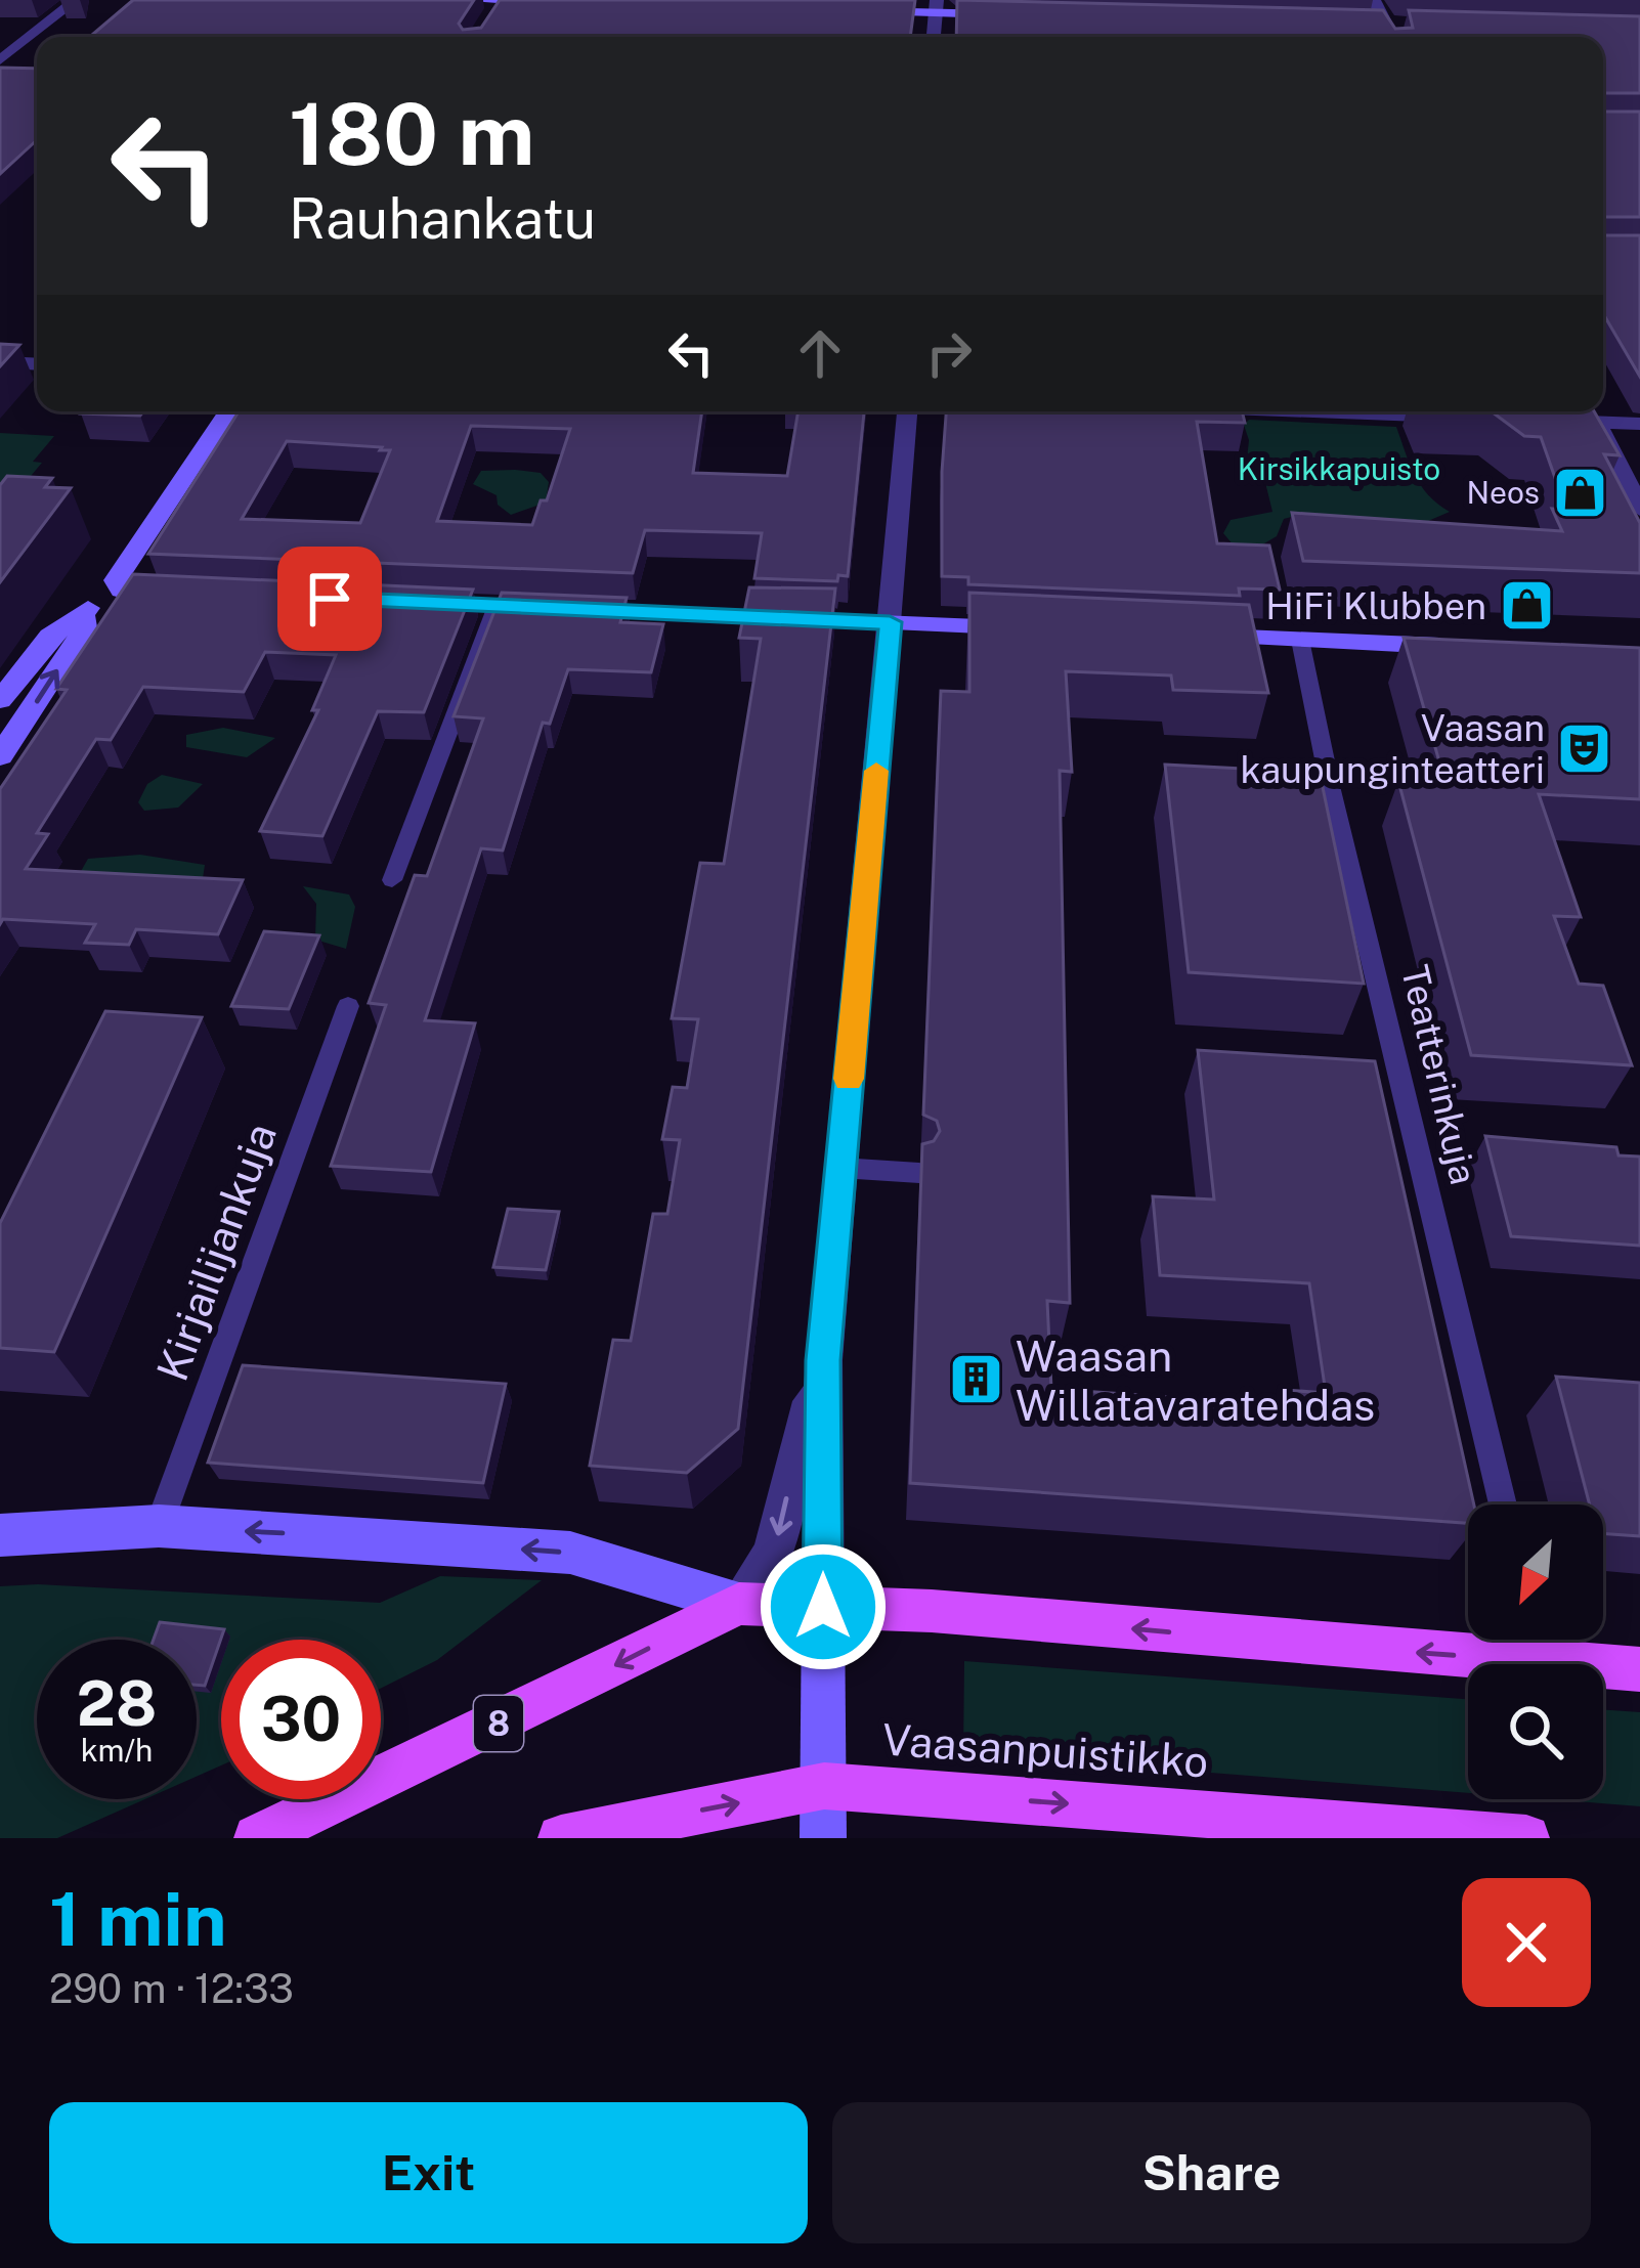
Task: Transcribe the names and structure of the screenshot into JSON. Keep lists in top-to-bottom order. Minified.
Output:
{"streets":{"main road":["8","Vaasanpuistikko"],"lane":["Teatterinkuja","Kirjailijankuja"]},"parks":["Kirsikkapuisto"],"places":{"shop":["Neos","HiFi Klubben"],"theatre":["Vaasan kaupunginteatteri"],"building":["Waasan Willatavaratehdas"]},"north":"bottom left","page":{"turn":["180 m","Rauhankatu"],"speed":"28 km/h","limit":"30","heading":["1 min","290 m · 12:33"],"buttons":["Exit","Share"]}}
